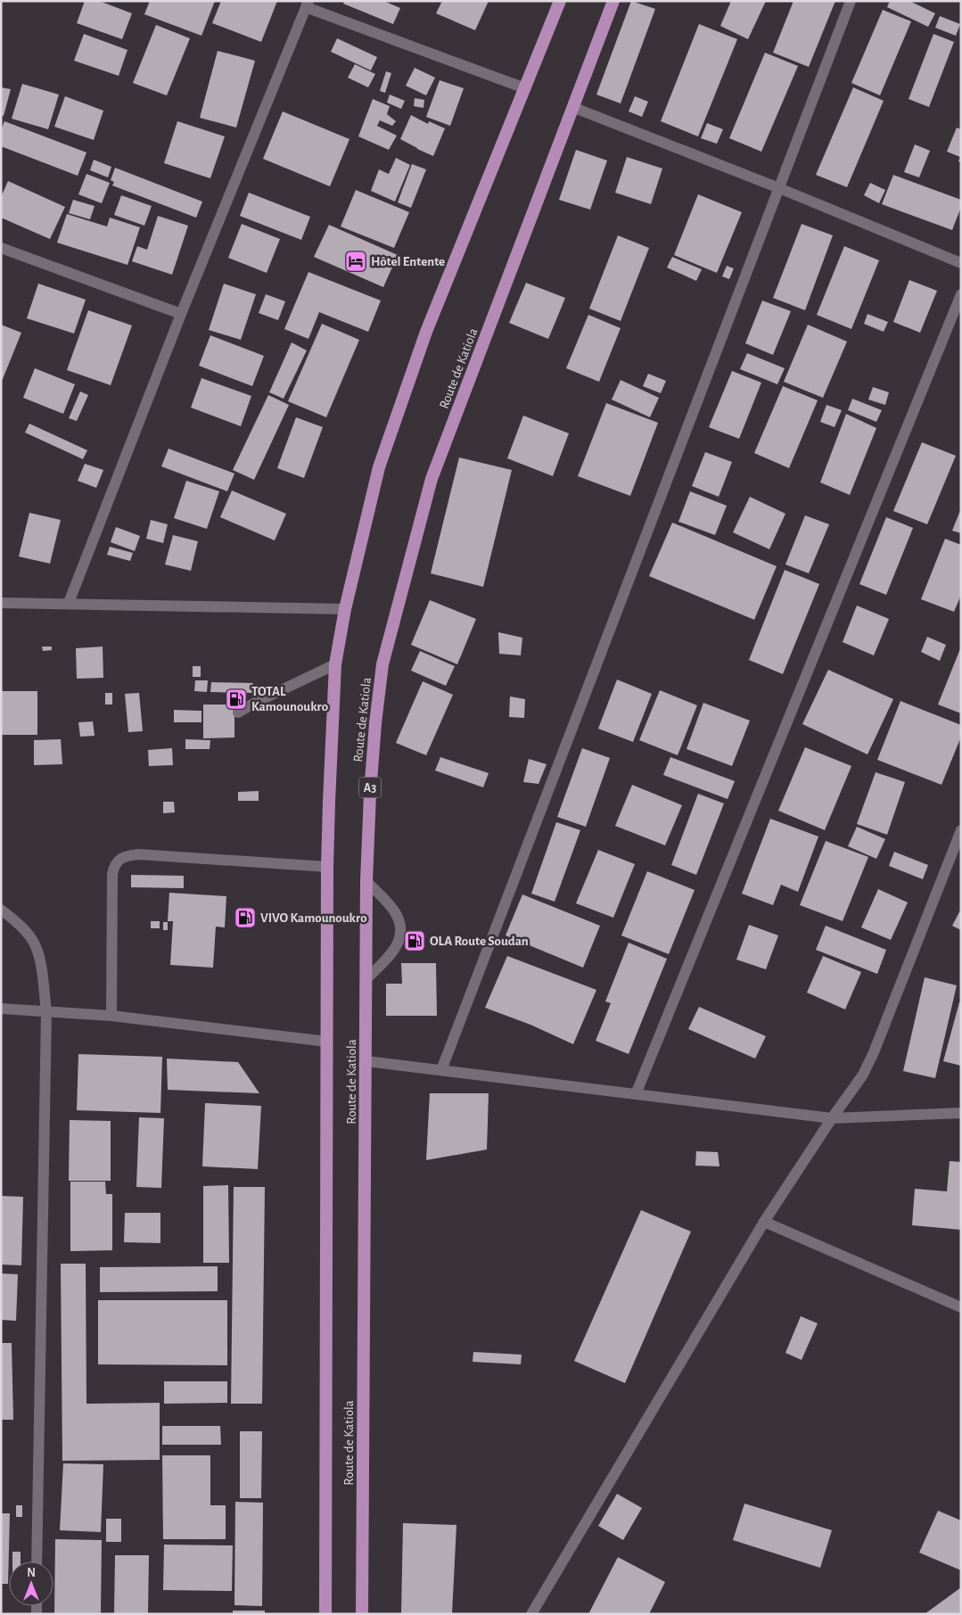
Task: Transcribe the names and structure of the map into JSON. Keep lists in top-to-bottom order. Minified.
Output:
{"streets":{"highway":["Route de Katiola","A3"]},"places":{"hotel":["Hôtel Entente"],"fuel station":["TOTAL Kamounoukro","VIVO Kamounoukro","OLA Route Soudan"]},"north":"top"}
